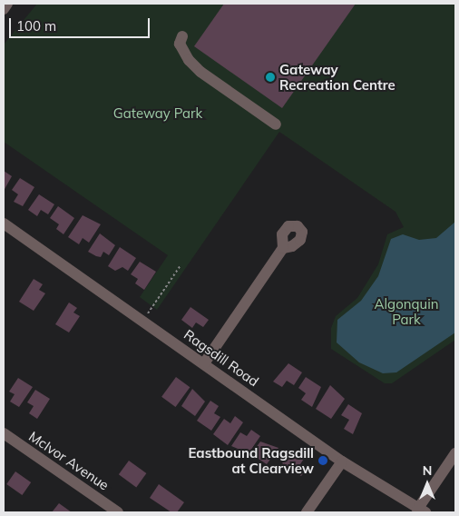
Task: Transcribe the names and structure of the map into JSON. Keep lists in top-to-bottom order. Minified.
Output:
{"streets":{"street":["Ragsdill Road","McIvor Avenue"]},"parks":["Gateway Park","Algonquin Park"],"places":["Gateway Recreation Centre","Eastbound Ragsdill at Clearview"],"scale_bar":"100 m","north":"top"}
